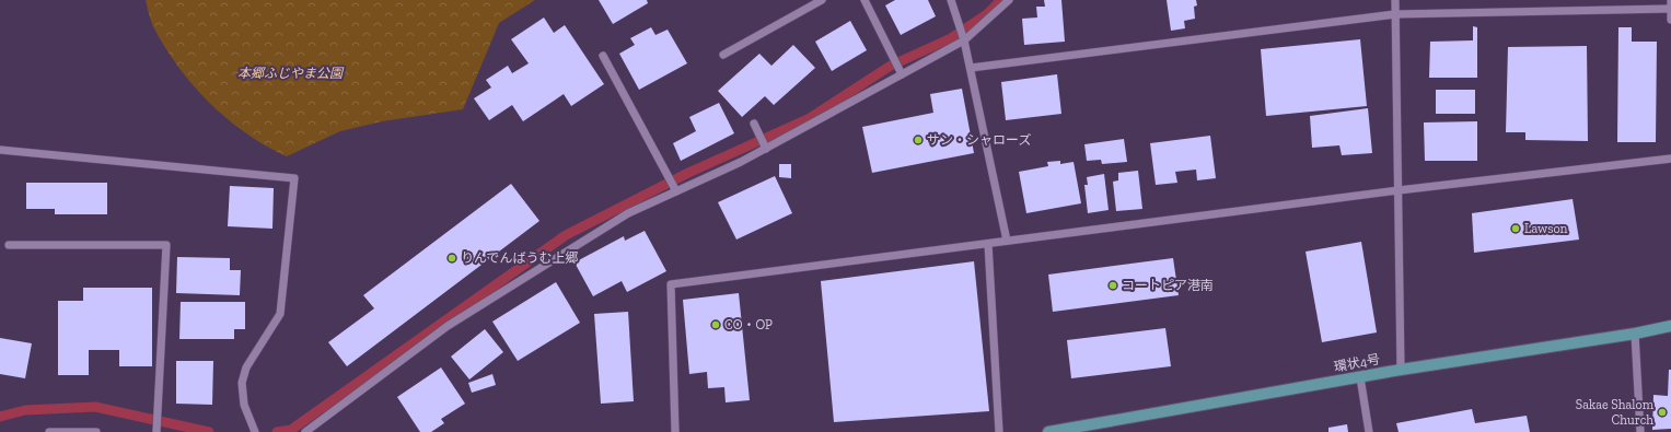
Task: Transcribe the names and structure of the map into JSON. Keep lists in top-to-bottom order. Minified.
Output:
{"streets":{"main road":["環状4号"]},"parks":["本郷ふじやま公園"],"places":["サン・シャローズ","Lawson","りんでんばうむ上郷","コートピア港南","CO・OP","Sakae Shalom Church"]}
